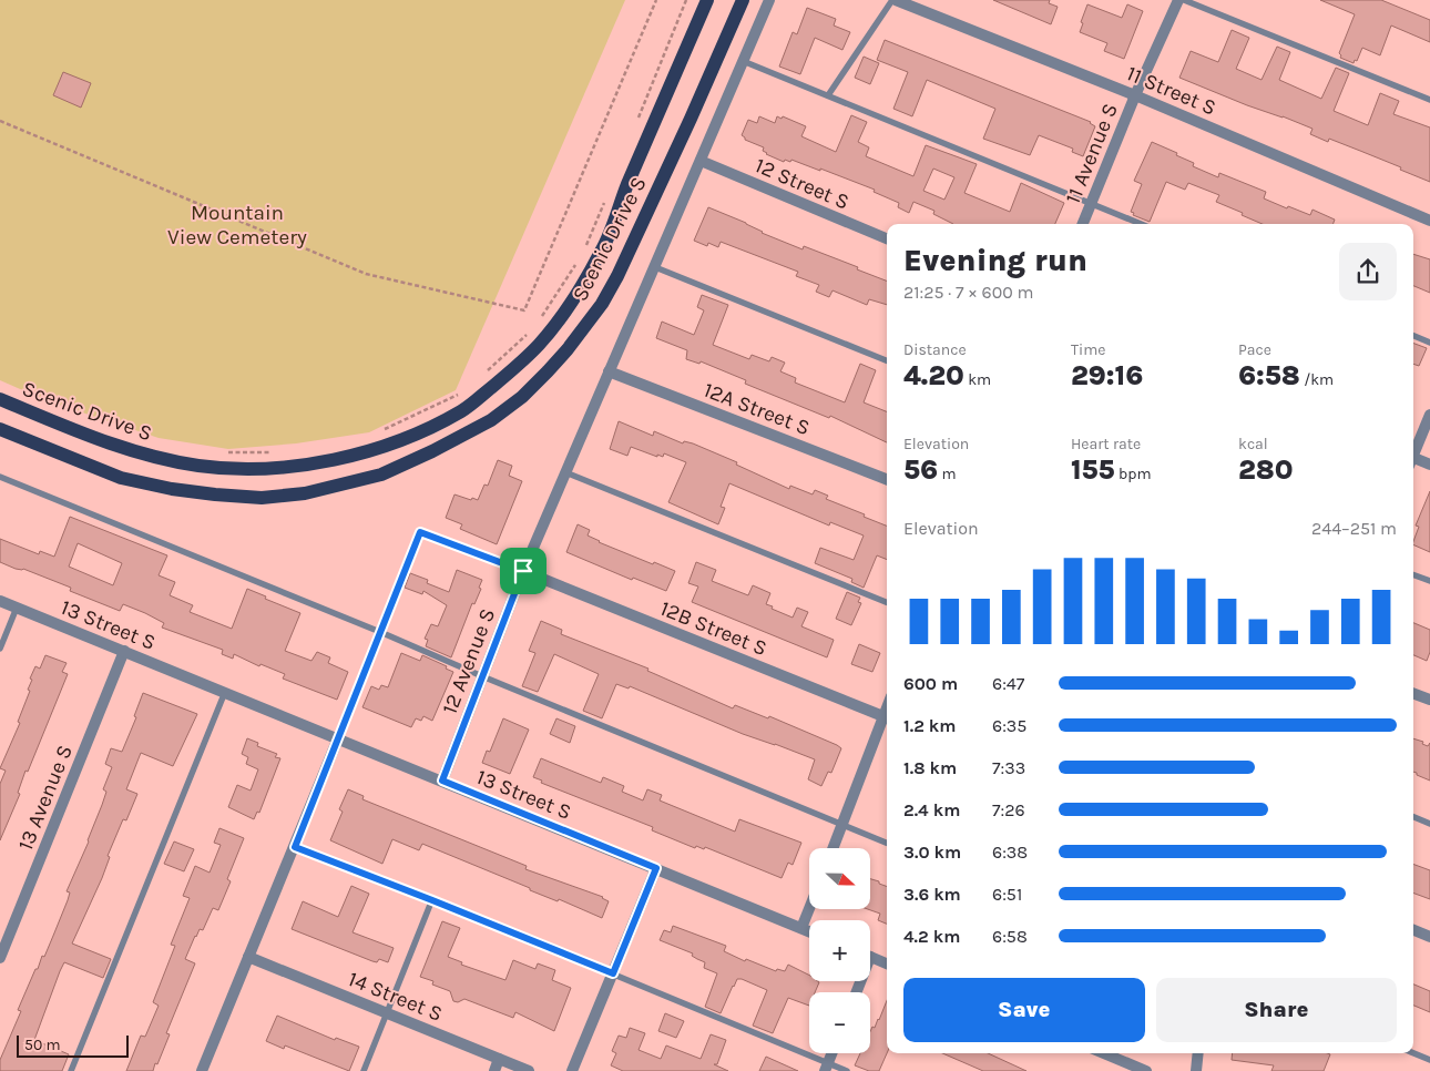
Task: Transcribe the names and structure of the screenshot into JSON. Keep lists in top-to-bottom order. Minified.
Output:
{"streets":{"main road":["Scenic Drive S"],"street":["11 Street S","11 Avenue S","12 Street S","12A Street S","13 Street S","12B Street S","12 Avenue S","13 Avenue S","14 Street S"]},"crossings":[["11 Street S","11 Avenue S"],["12A Street S","12 Avenue S"],["13 Street S","12 Avenue S"],["13 Street S","13 Avenue S"],["12B Street S","12 Avenue S"]],"parks":["Mountain View Cemetery"],"scale_bar":"50 m","north":"right","page":{"heading":["Evening run","21:25 · 7 × 600 m"],"stats":[["Distance","4.20 km"],["Time","29:16"],["Pace","6:58 /km"],["Elevation","56 m"],["Heart rate","155 bpm"],["kcal","280"]],"chart":["Elevation","244–251 m"],"list":[{"name":"600 m","note":"6:47"},{"name":"1.2 km","note":"6:35"},{"name":"1.8 km","note":"7:33"},{"name":"2.4 km","note":"7:26"},{"name":"3.0 km","note":"6:38"},{"name":"3.6 km","note":"6:51"},{"name":"4.2 km","note":"6:58"}],"map_buttons":["+","−"],"buttons":["Save","Share"],"scale":"50 m"}}
